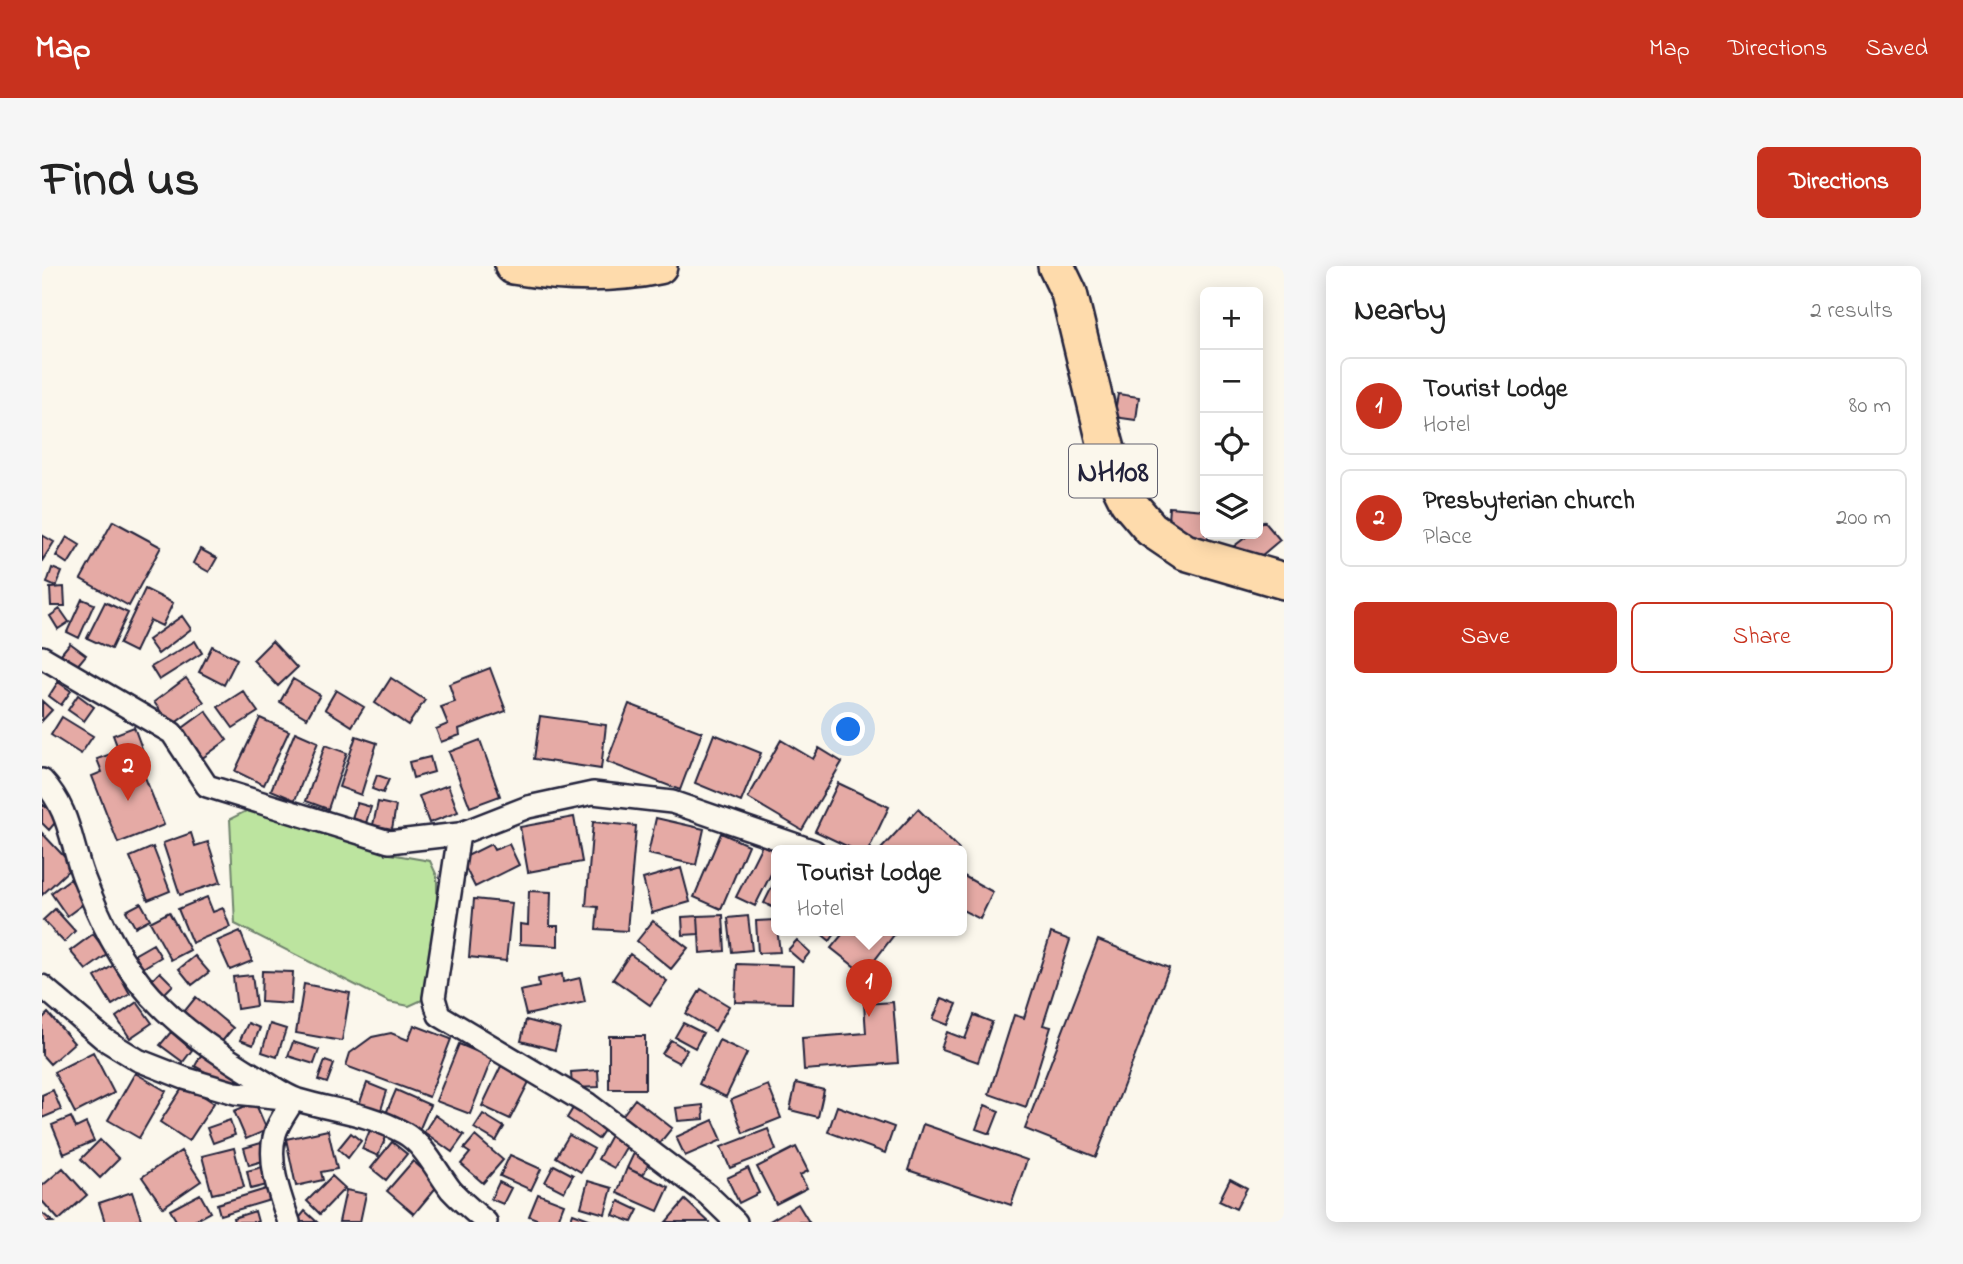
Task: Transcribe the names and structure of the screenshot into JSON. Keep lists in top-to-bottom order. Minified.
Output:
{"streets":{"highway":["NH108"]},"page":{"header":"Map","nav":["Map","Directions","Saved"],"title":"Find us","buttons":["Directions",["Save","Share"]],"heading":["Nearby","2 results"],"map_buttons":["+","−"],"list":[{"mark":"1","name":"Tourist Lodge","note":"Hotel","value":"80 m"},{"mark":"2","name":"Presbyterian church","note":"Place","value":"200 m"}],"pins":["2","1"],"popup":["Tourist Lodge","Hotel"]}}
